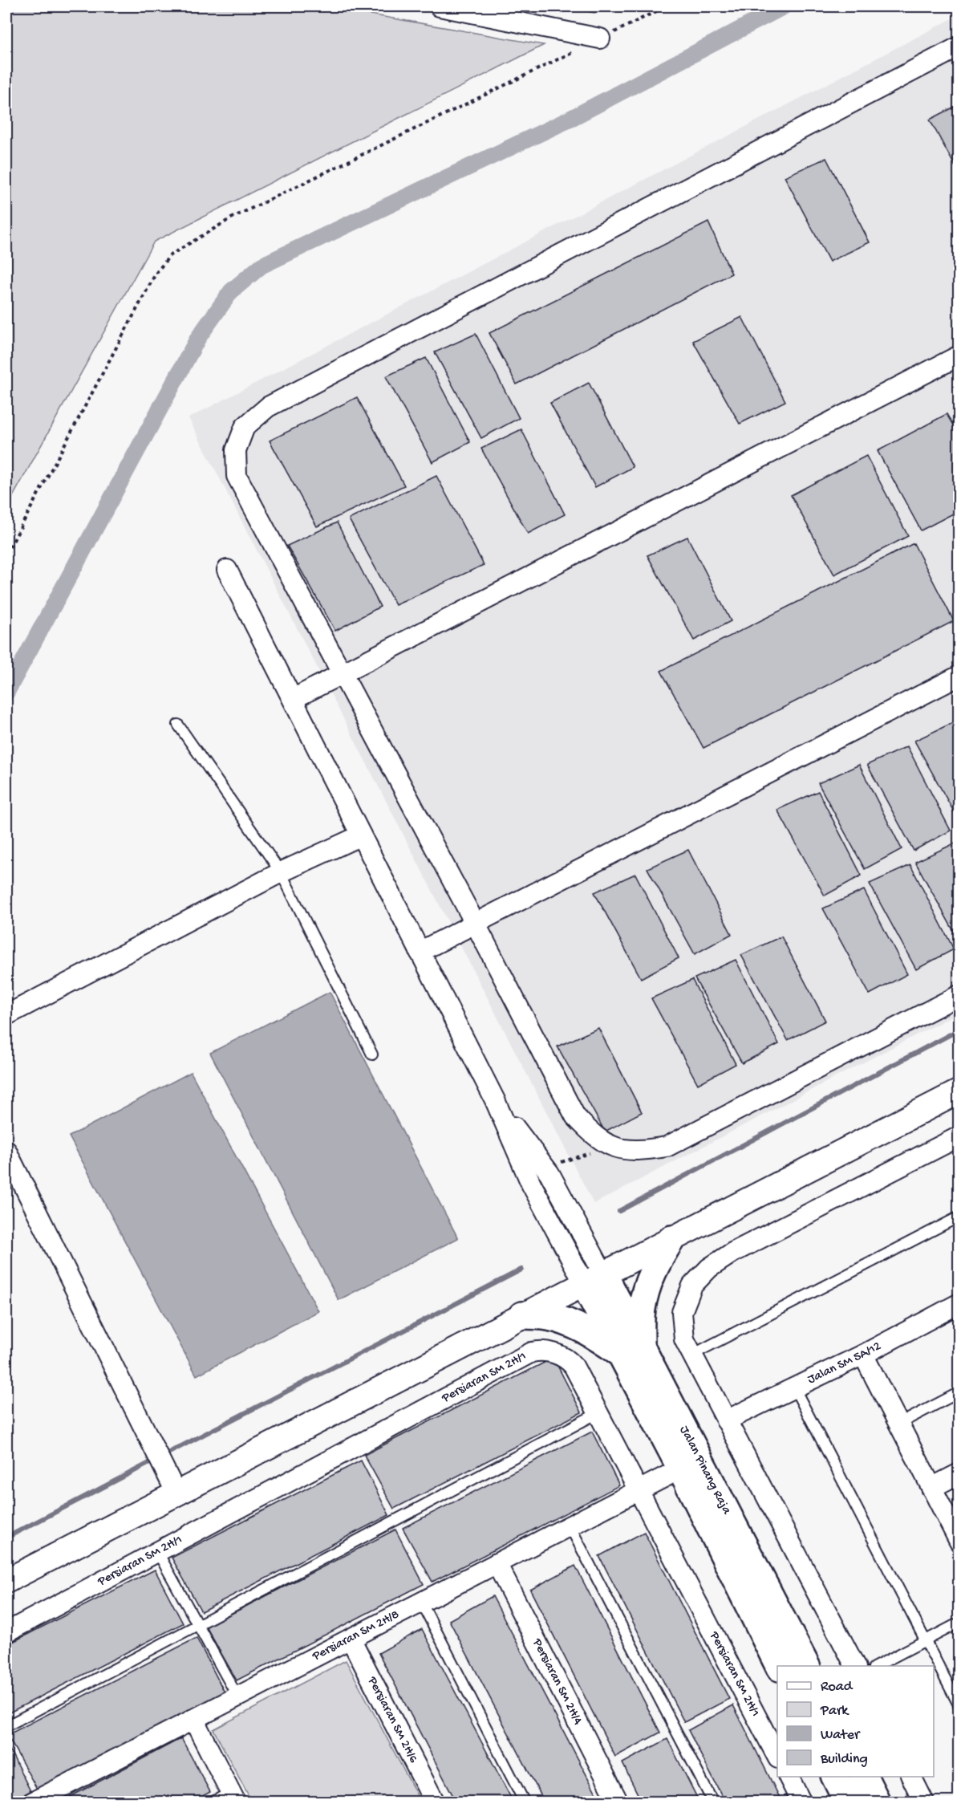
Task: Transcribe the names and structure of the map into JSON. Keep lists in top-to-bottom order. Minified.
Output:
{"streets":{"main road":["Jalan Pinang Raja"],"street":["Jalan SM 5A/12","Persiaran SM 2H/1","Persiaran SM 2H/8","Persiaran SM 2H/4","Persiaran SM 2H/6"]},"crossings":[["Persiaran SM 2H/1","Persiaran SM 2H/8"],["Persiaran SM 2H/8","Persiaran SM 2H/4"],["Persiaran SM 2H/8","Persiaran SM 2H/6"]],"legend":["Road","Park","Water","Building"]}
